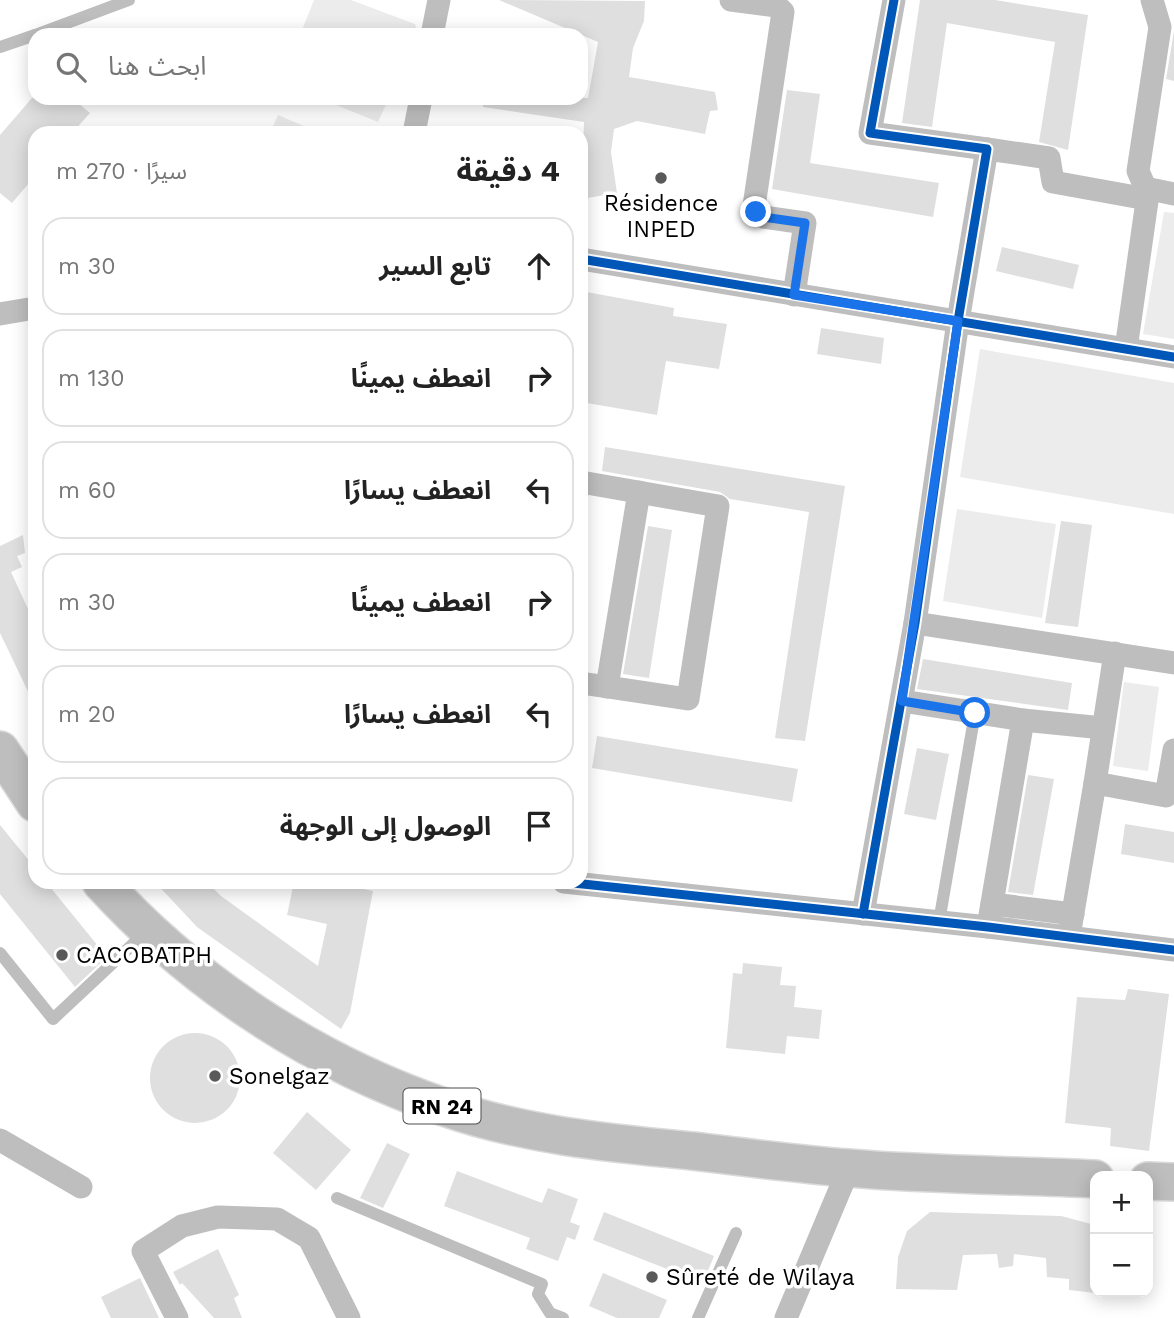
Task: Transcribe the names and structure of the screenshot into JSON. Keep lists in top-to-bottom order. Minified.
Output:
{"streets":{"main road":["RN 24"]},"places":["Résidence INPED","CACOBATPH","Sonelgaz","Sûreté de Wilaya"],"page":{"search":"ابحث هنا","heading":["4 دقيقة","سيرًا · 270 m"],"list":[["تابع السير","30 m"],["انعطف يمينًا","130 m"],["انعطف يسارًا","60 m"],["انعطف يمينًا","30 m"],["انعطف يسارًا","20 m"],"الوصول إلى الوجهة"],"map_buttons":["+","−"]}}
